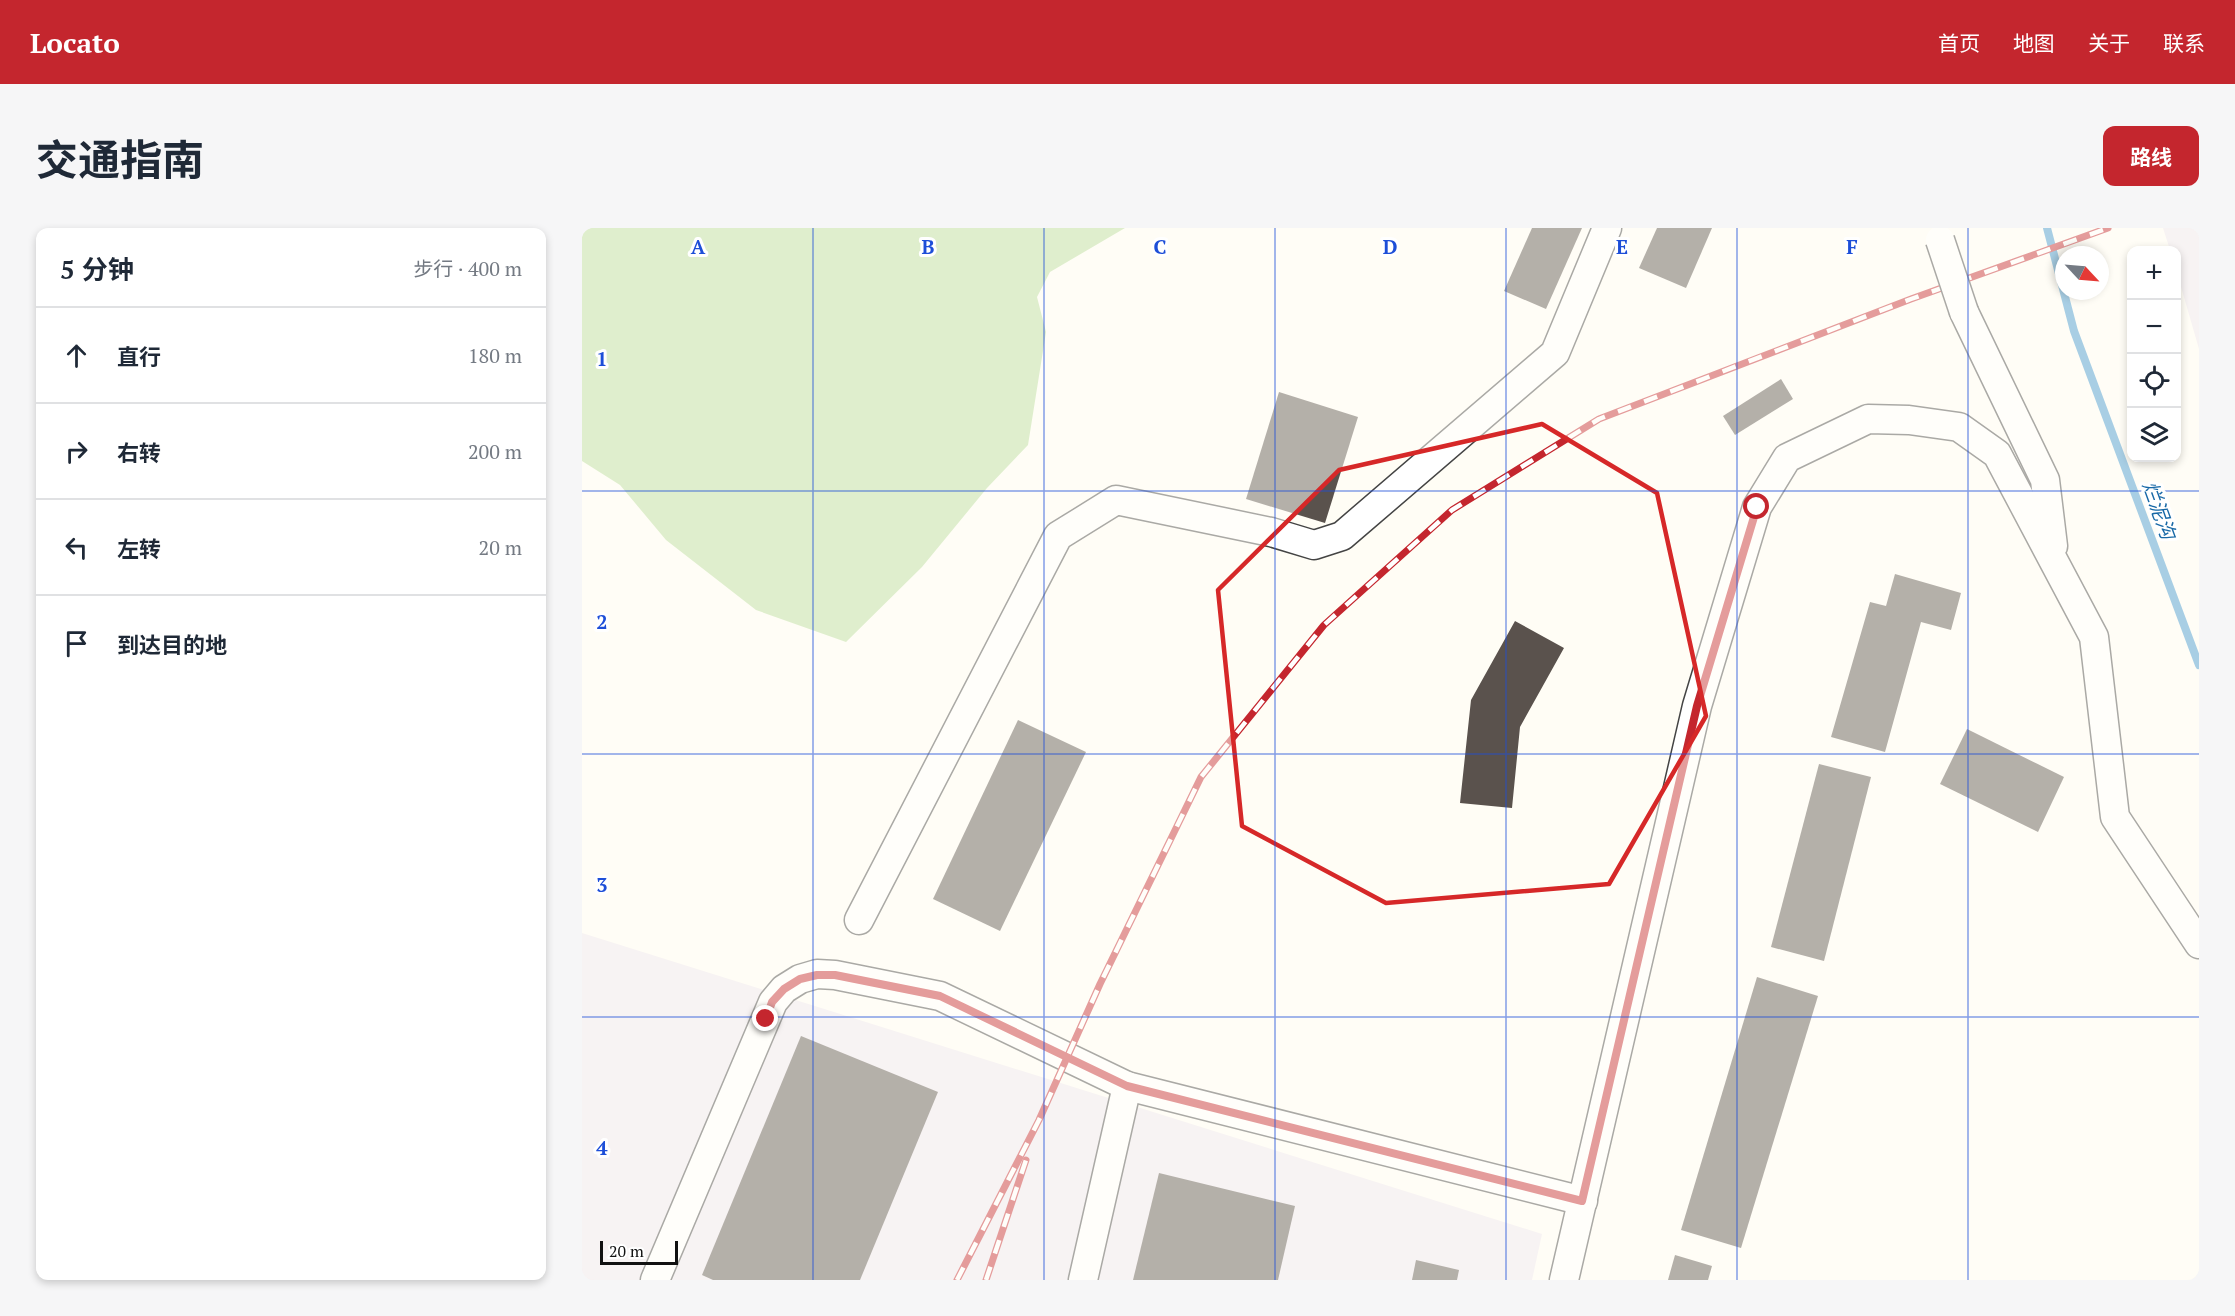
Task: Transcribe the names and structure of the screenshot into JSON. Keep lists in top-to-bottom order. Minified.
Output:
{"water":["烂泥沟"],"scale_bar":"20 m","north":"bottom right","page":{"header":"Locato","nav":["首页","地图","关于","联系"],"title":"交通指南","buttons":"路线","heading":["5 分钟","步行 · 400 m"],"map_buttons":["+","−"],"list":[["直行","180 m"],["右转","200 m"],["左转","20 m"],"到达目的地"],"scale":"20 m"},"grid":{"columns":["A","B","C","D","E","F"],"rows":["1","2","3","4"]}}
